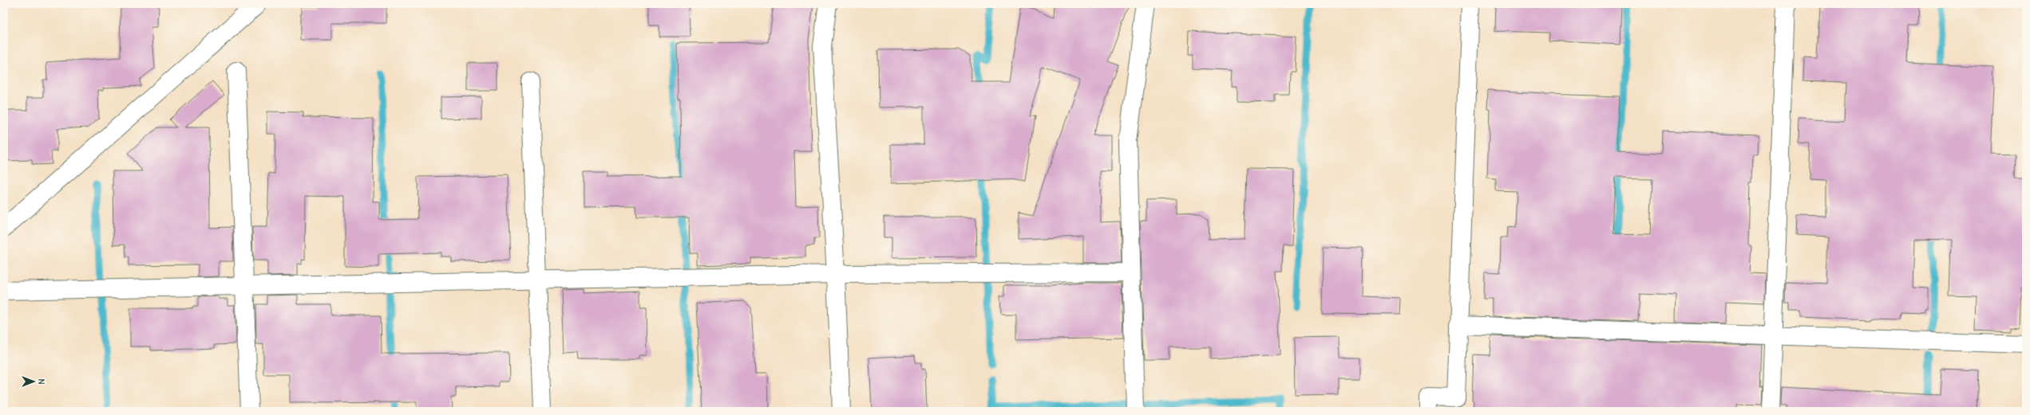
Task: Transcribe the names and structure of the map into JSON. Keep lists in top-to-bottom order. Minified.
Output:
{"north":"right"}
